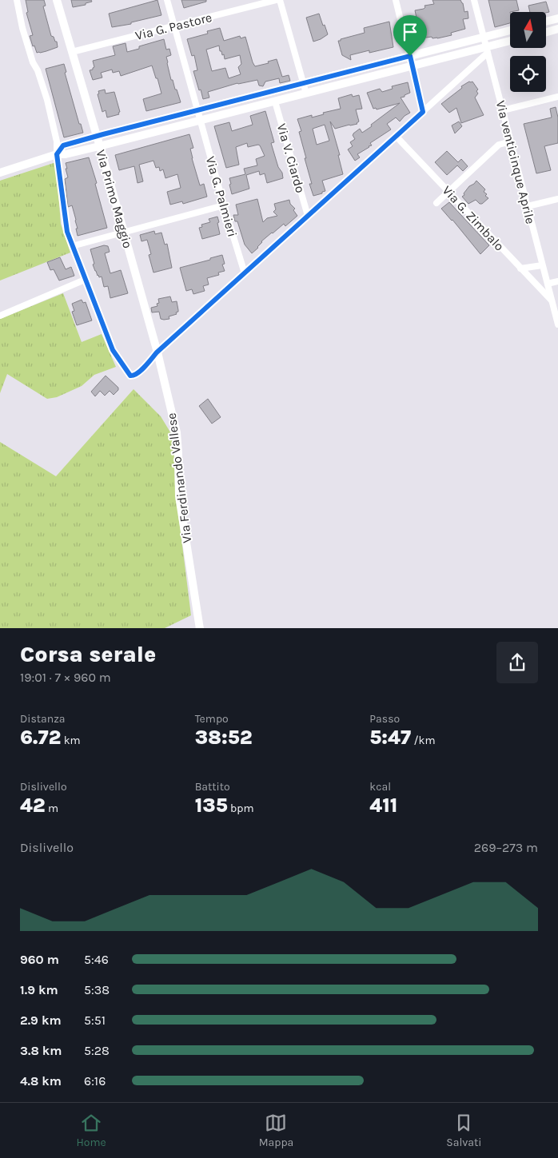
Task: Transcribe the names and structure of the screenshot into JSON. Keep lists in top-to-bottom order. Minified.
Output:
{"streets":{"street":["Via G. Pastore","Via V. Ciardo","Via venticinque Aprile","Via G. Palmieri","Via Primo Maggio","Via G. Zimbalo","Via Ferdinando Vallese"]},"crossings":[["Via G. Pastore","Via G. Palmieri"],["Via G. Pastore","Via Primo Maggio"],["Via venticinque Aprile","Via G. Zimbalo"],["Via Primo Maggio","Via Ferdinando Vallese"]],"north":"top","page":{"heading":["Corsa serale","19:01 · 7 × 960 m"],"stats":[["Distanza","6.72 km"],["Tempo","38:52"],["Passo","5:47 /km"],["Dislivello","42 m"],["Battito","135 bpm"],["kcal","411"]],"chart":["Dislivello","269–273 m"],"list":[{"name":"960 m","note":"5:46"},{"name":"1.9 km","note":"5:38"},{"name":"2.9 km","note":"5:51"},{"name":"3.8 km","note":"5:28"},{"name":"4.8 km","note":"6:16"}],"tabs":["Home","Mappa","Salvati"]}}
